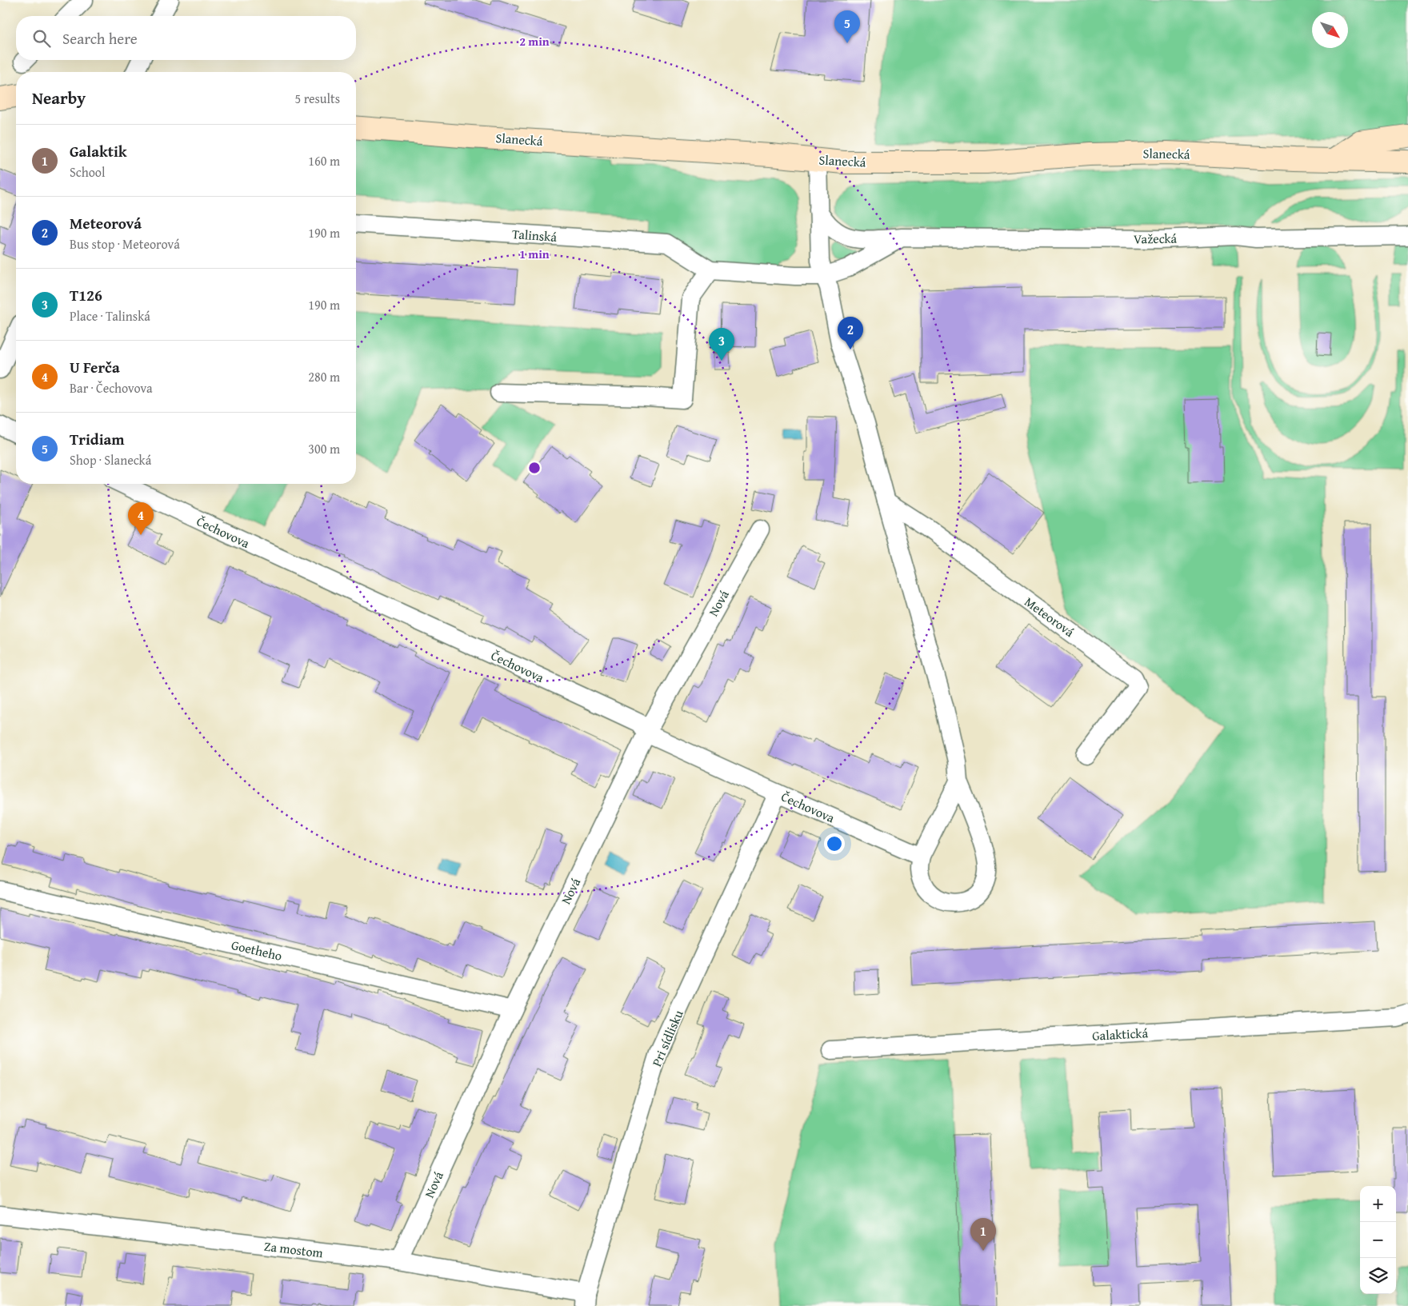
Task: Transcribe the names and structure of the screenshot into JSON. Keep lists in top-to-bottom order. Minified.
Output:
{"streets":{"main road":["Slanecká"],"street":["Talinská","Važecká","Čechovova","Nová","Meteorová","Goetheho","Galaktická","Pri sídlisku","Za mostom"]},"crossings":[["Talinská","Važecká"],["Čechovova","Nová"],["Čechovova","Pri sídlisku"],["Nová","Goetheho"],["Nová","Za mostom"],["Pri sídlisku","Za mostom"]],"north":"bottom right","page":{"pins":["5","2","3","4","1"],"search":"Search here","heading":["Nearby","5 results"],"list":[{"mark":"1","name":"Galaktik","note":"School","value":"160 m"},{"mark":"2","name":"Meteorová","note":"Bus stop · Meteorová","value":"190 m"},{"mark":"3","name":"T126","note":"Place · Talinská","value":"190 m"},{"mark":"4","name":"U Ferča","note":"Bar · Čechovova","value":"280 m"},{"mark":"5","name":"Tridiam","note":"Shop · Slanecká","value":"300 m"}],"map_buttons":["+","−"]},"rings":["2 min","1 min"]}
